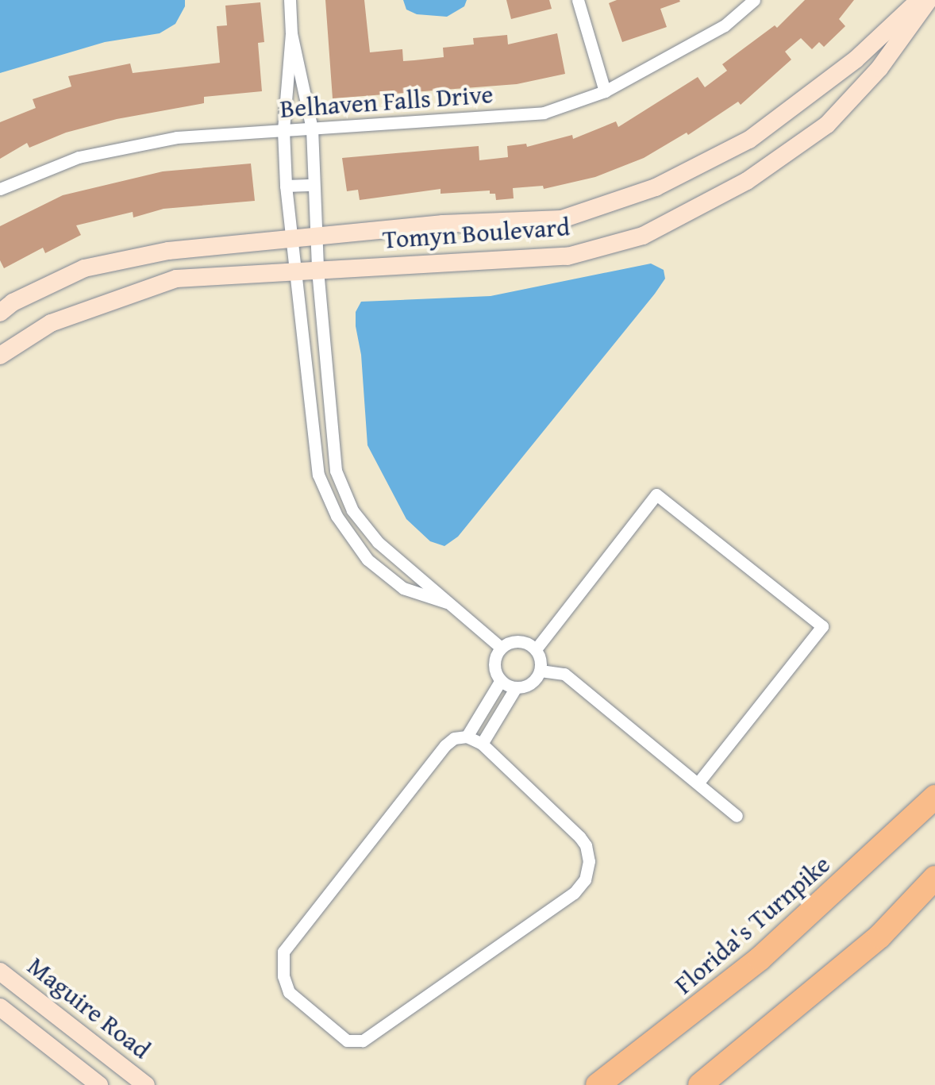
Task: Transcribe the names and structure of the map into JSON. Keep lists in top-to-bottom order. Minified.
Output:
{"streets":{"highway":["Florida's Turnpike"],"street":["Belhaven Falls Drive","Tomyn Boulevard","Maguire Road"]}}
